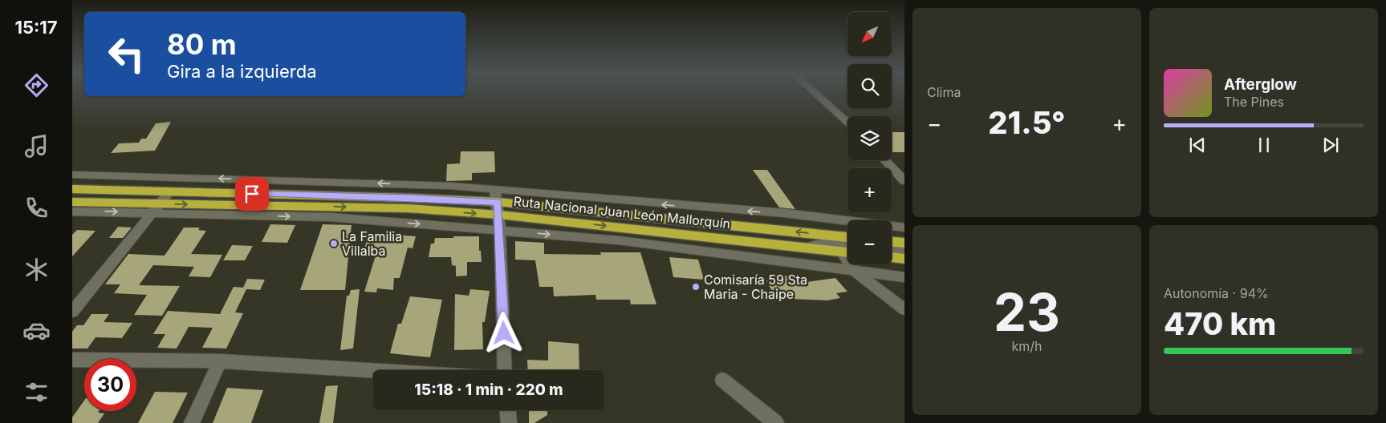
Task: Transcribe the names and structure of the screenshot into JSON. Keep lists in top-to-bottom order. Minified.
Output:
{"streets":{"highway":["Ruta Nacional Juan León Mallorquín"]},"places":["La Familia Villalba","Comisaría 59 Sta Maria - Chaipe"],"north":"bottom left","page":{"tabs":"15:17","tile":["Clima",["23","km/h"],["Autonomía · 94%","470 km"]],"map_buttons":["+","−"],"turn":["80 m","Gira a la izquierda"],"song":["Afterglow","The Pines"],"heat":["−","21.5°","+"],"limit":"30","trip":"15:18 · 1 min · 220 m"}}
